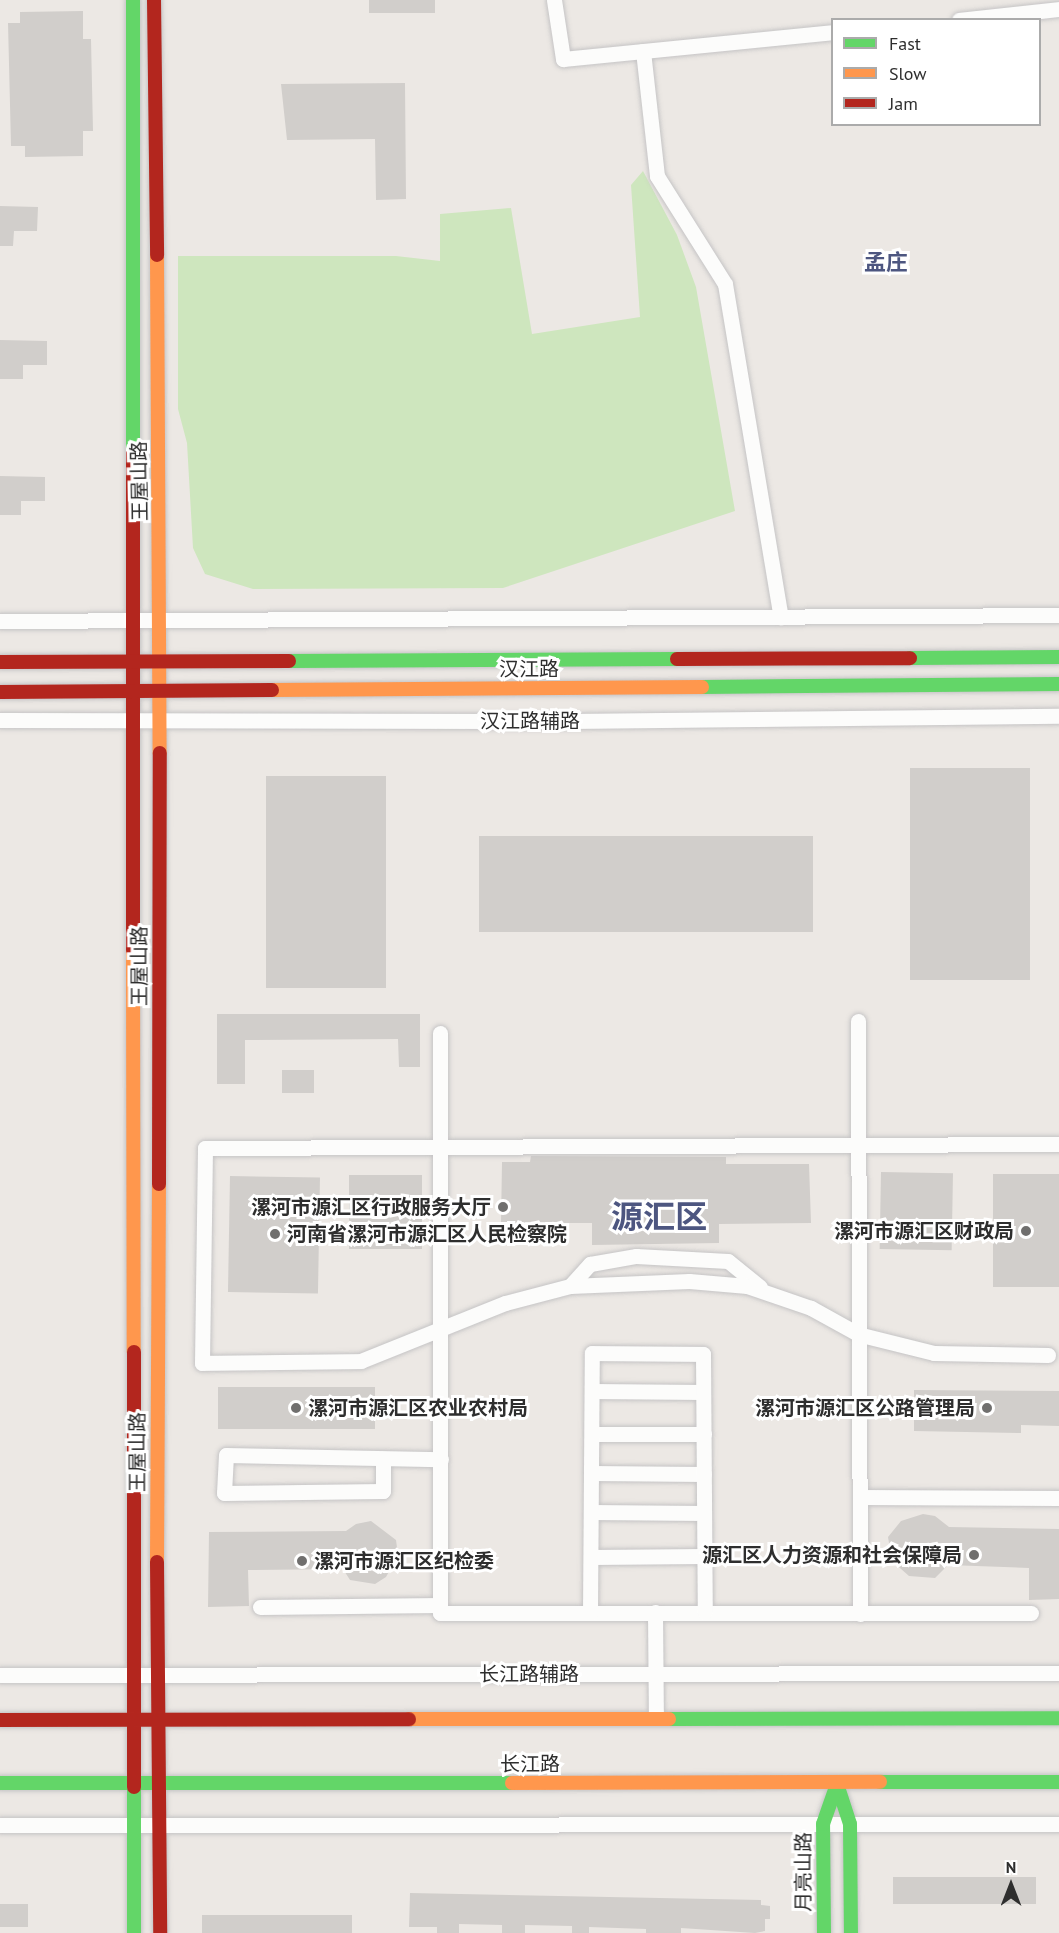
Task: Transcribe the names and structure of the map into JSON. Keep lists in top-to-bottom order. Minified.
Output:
{"streets":{"street":["王屋山路","汉江路","汉江路辅路","长江路辅路","长江路","月亮山路"]},"crossings":[["王屋山路","汉江路"],["王屋山路","汉江路辅路"],["王屋山路","长江路辅路"],["王屋山路","长江路"],["长江路","月亮山路"]],"districts":["孟庄","源汇区"],"places":["漯河市源汇区行政服务大厅","漯河市源汇区财政局","河南省漯河市源汇区人民检察院","漯河市源汇区农业农村局","漯河市源汇区公路管理局","源汇区人力资源和社会保障局","漯河市源汇区纪检委"],"legend":["Fast","Slow","Jam"],"north":"top"}
